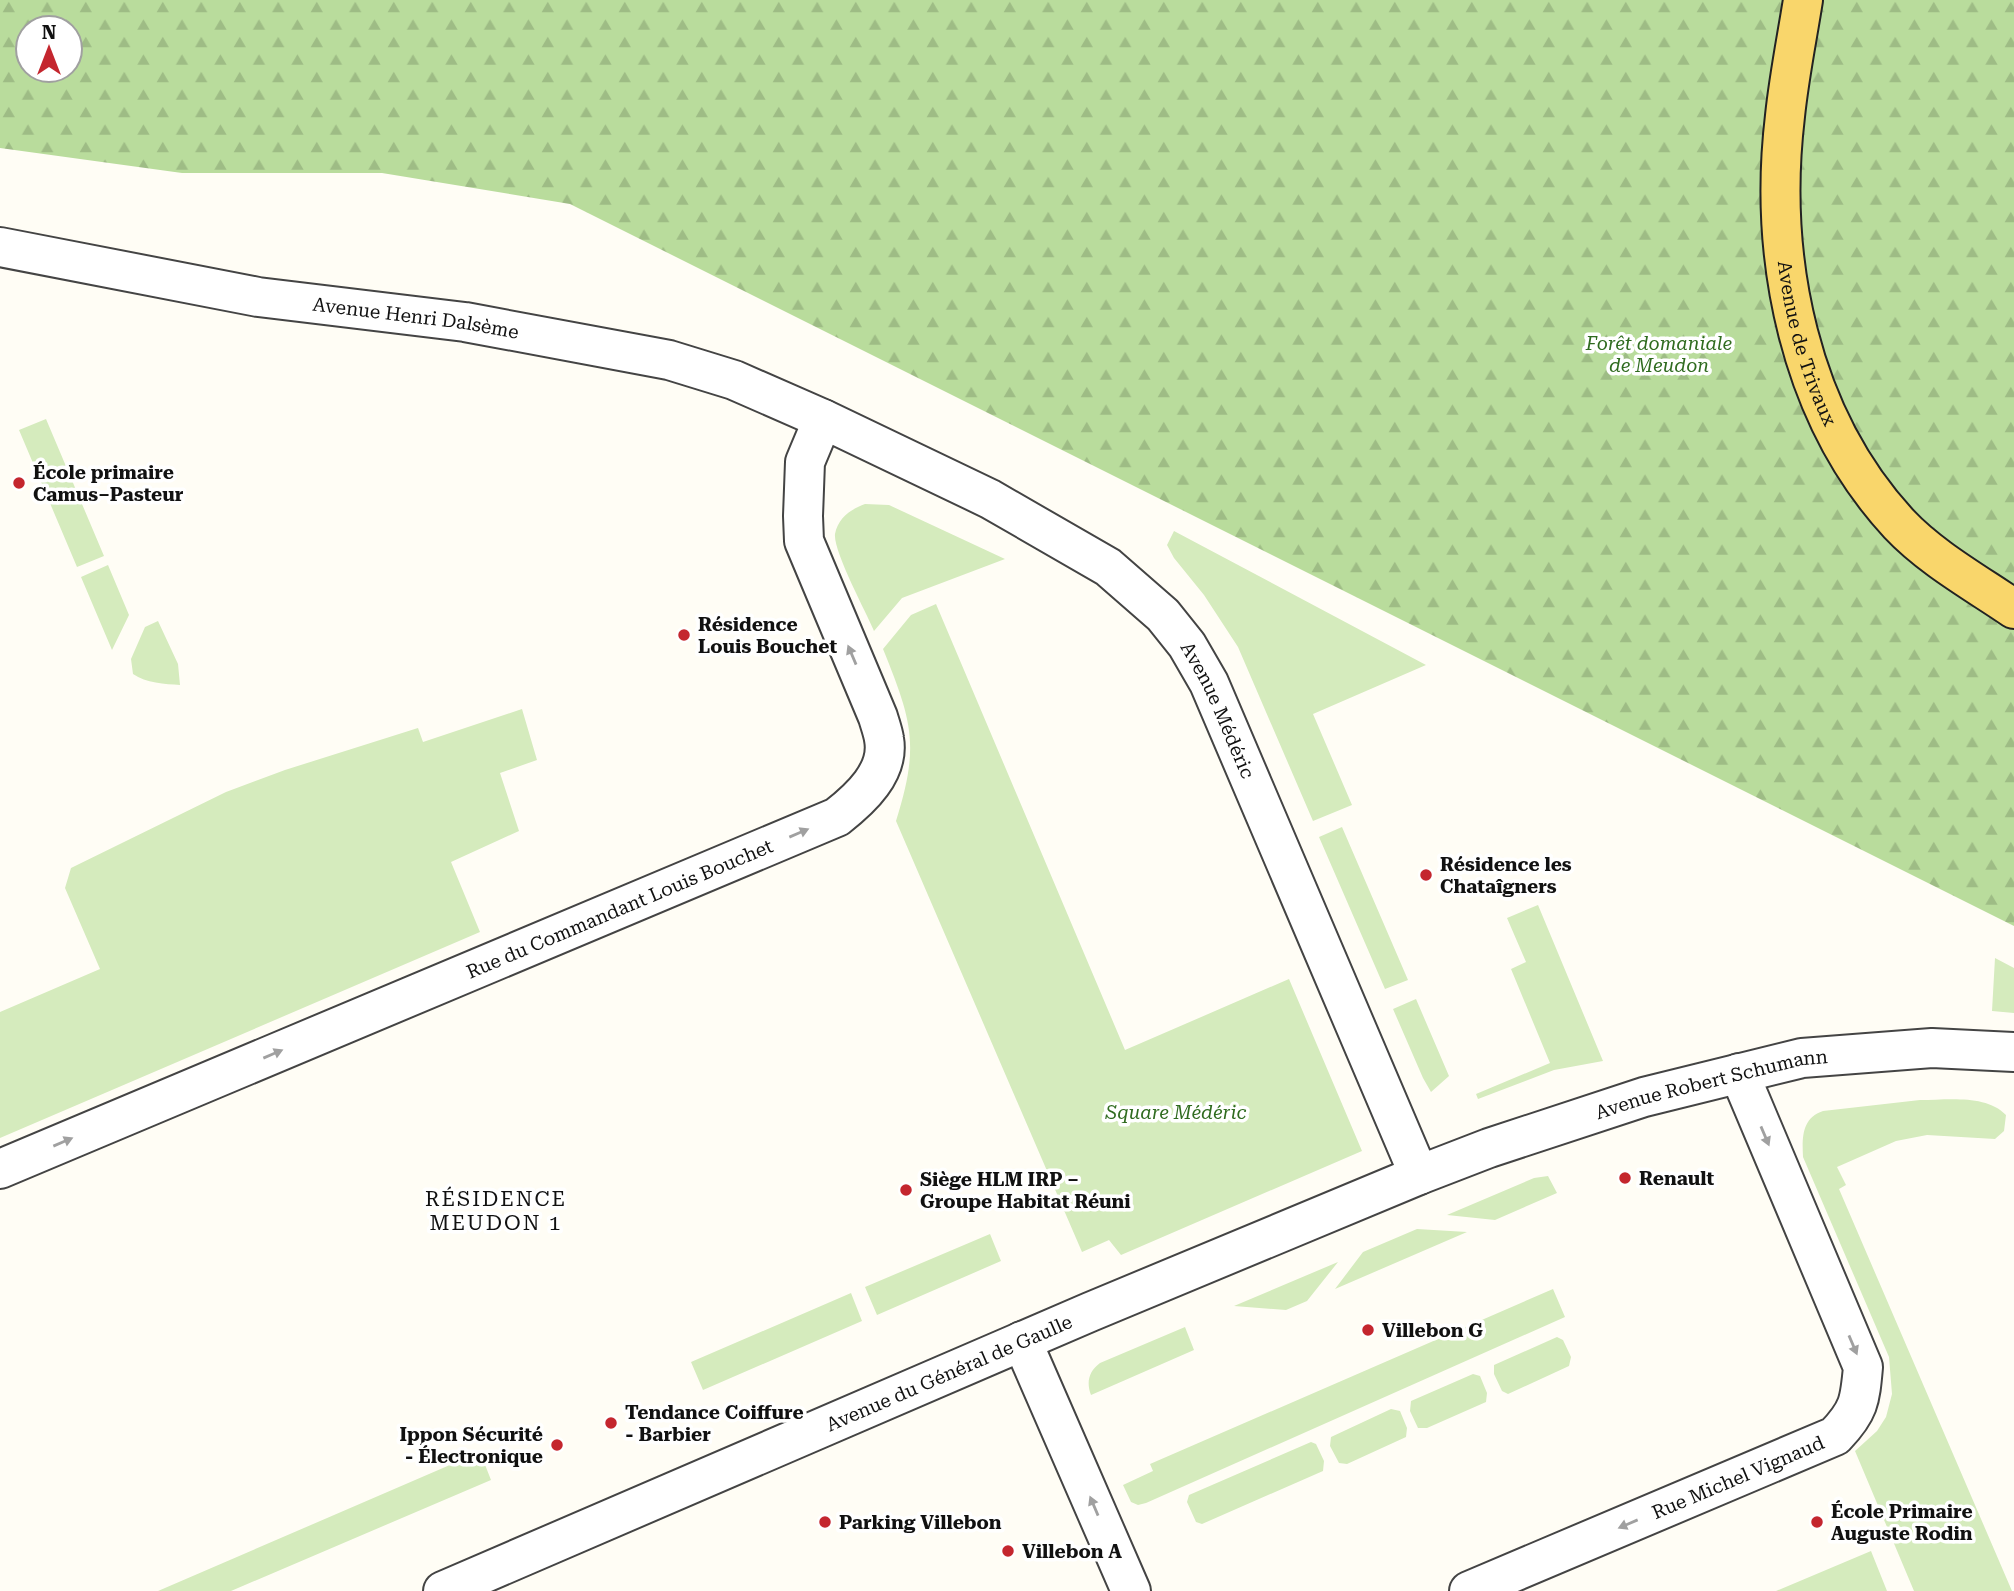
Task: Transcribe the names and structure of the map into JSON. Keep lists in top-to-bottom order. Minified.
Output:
{"streets":{"main road":["Avenue de Trivaux"],"street":["Avenue Henri Dalsème","Avenue Médéric","Rue du Commandant Louis Bouchet","Avenue Robert Schumann","Avenue du Général de Gaulle","Rue Michel Vignaud"]},"crossings":[["Avenue Henri Dalsème","Avenue Médéric"],["Avenue Henri Dalsème","Rue du Commandant Louis Bouchet"],["Avenue Médéric","Rue du Commandant Louis Bouchet"],["Avenue Médéric","Avenue Robert Schumann"],["Avenue Médéric","Avenue du Général de Gaulle"],["Avenue Robert Schumann","Avenue du Général de Gaulle"],["Avenue Robert Schumann","Rue Michel Vignaud"]],"one_way":["Rue du Commandant Louis Bouchet"],"districts":["RÉSIDENCE MEUDON 1"],"parks":["Forêt domaniale de Meudon","Square Médéric"],"places":["École primaire Camus–Pasteur","Résidence Louis Bouchet","Résidence les Chataîgners","Renault","Siège HLM IRP – Groupe Habitat Réuni","Villebon G","Tendance Coiffure - Barbier","Ippon Sécurité - Électronique","Parking Villebon","École Primaire Auguste Rodin","Villebon A"],"north":"top"}
